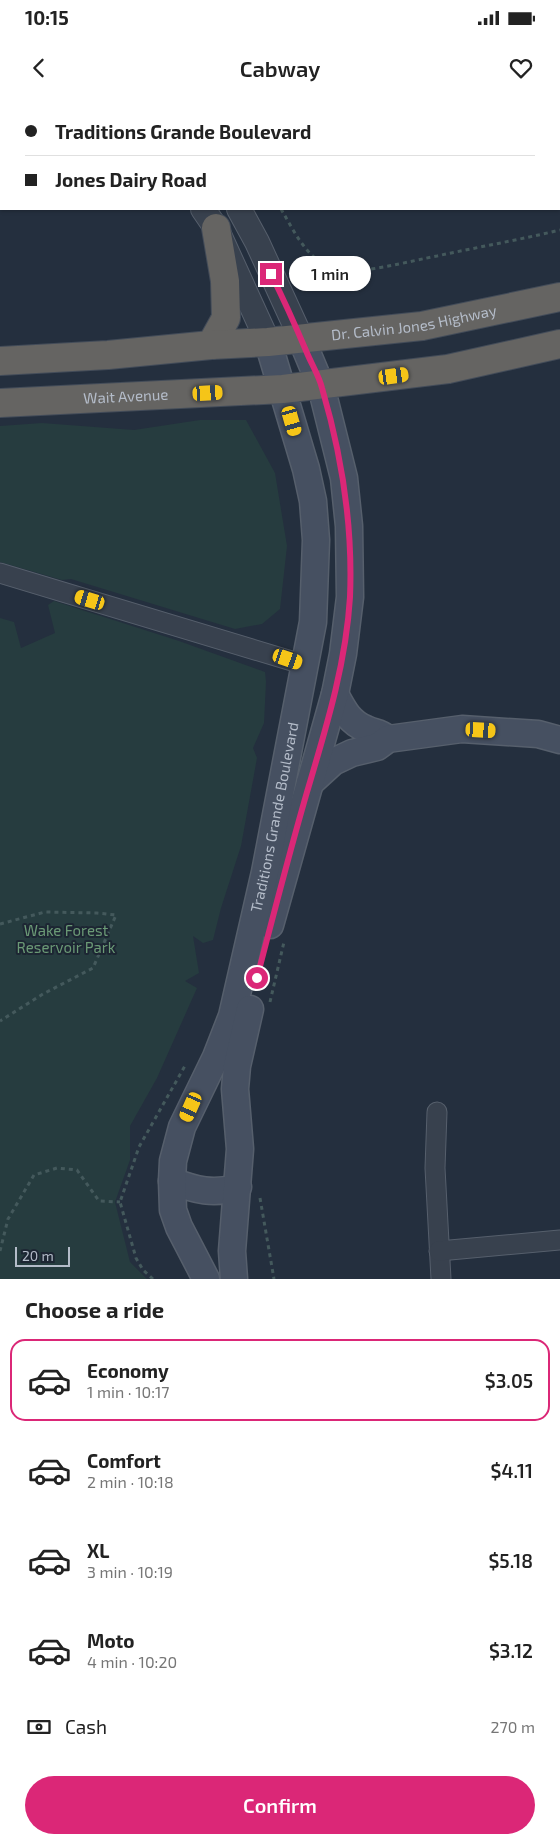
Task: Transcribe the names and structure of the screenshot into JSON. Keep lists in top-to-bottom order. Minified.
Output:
{"streets":{"highway":["Dr. Calvin Jones Highway","Wait Avenue"],"main road":["Traditions Grande Boulevard"]},"crossings":[["Dr. Calvin Jones Highway","Traditions Grande Boulevard"],["Wait Avenue","Traditions Grande Boulevard"]],"parks":["Wake Forest Reservoir Park"],"scale_bar":"20 m","page":{"status":"10:15","header":"Cabway","banner":["Traditions Grande Boulevard","Jones Dairy Road"],"bubble":"1 min","scale":"20 m","heading":"Choose a ride","list":[{"name":"Economy","note":"1 min · 10:17","value":"$3.05"},{"name":"Comfort","note":"2 min · 10:18","value":"$4.11"},{"name":"XL","note":"3 min · 10:19","value":"$5.18"},{"name":"Moto","note":"4 min · 10:20","value":"$3.12"}],"pay":["Cash","270 m"],"buttons":"Confirm"}}
